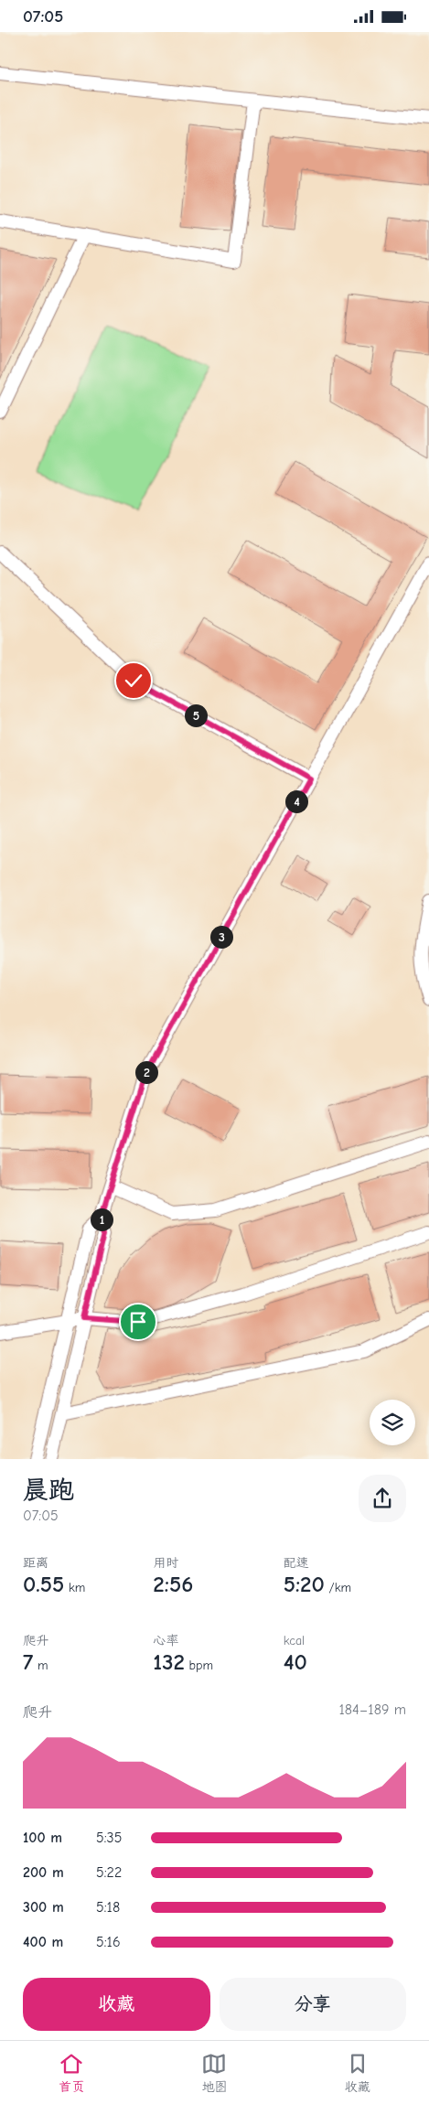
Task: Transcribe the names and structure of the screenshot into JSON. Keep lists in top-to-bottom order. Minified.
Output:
{"page":{"status":"07:05","pins":["5","4","3","2","1"],"heading":["晨跑","07:05"],"stats":[["距离","0.55 km"],["用时","2:56"],["配速","5:20 /km"],["爬升","7 m"],["心率","132 bpm"],["kcal","40"]],"chart":["爬升","184–189 m"],"list":[{"name":"100 m","note":"5:35"},{"name":"200 m","note":"5:22"},{"name":"300 m","note":"5:18"},{"name":"400 m","note":"5:16"}],"buttons":["收藏","分享"],"tabs":["首页","地图","收藏"]}}
